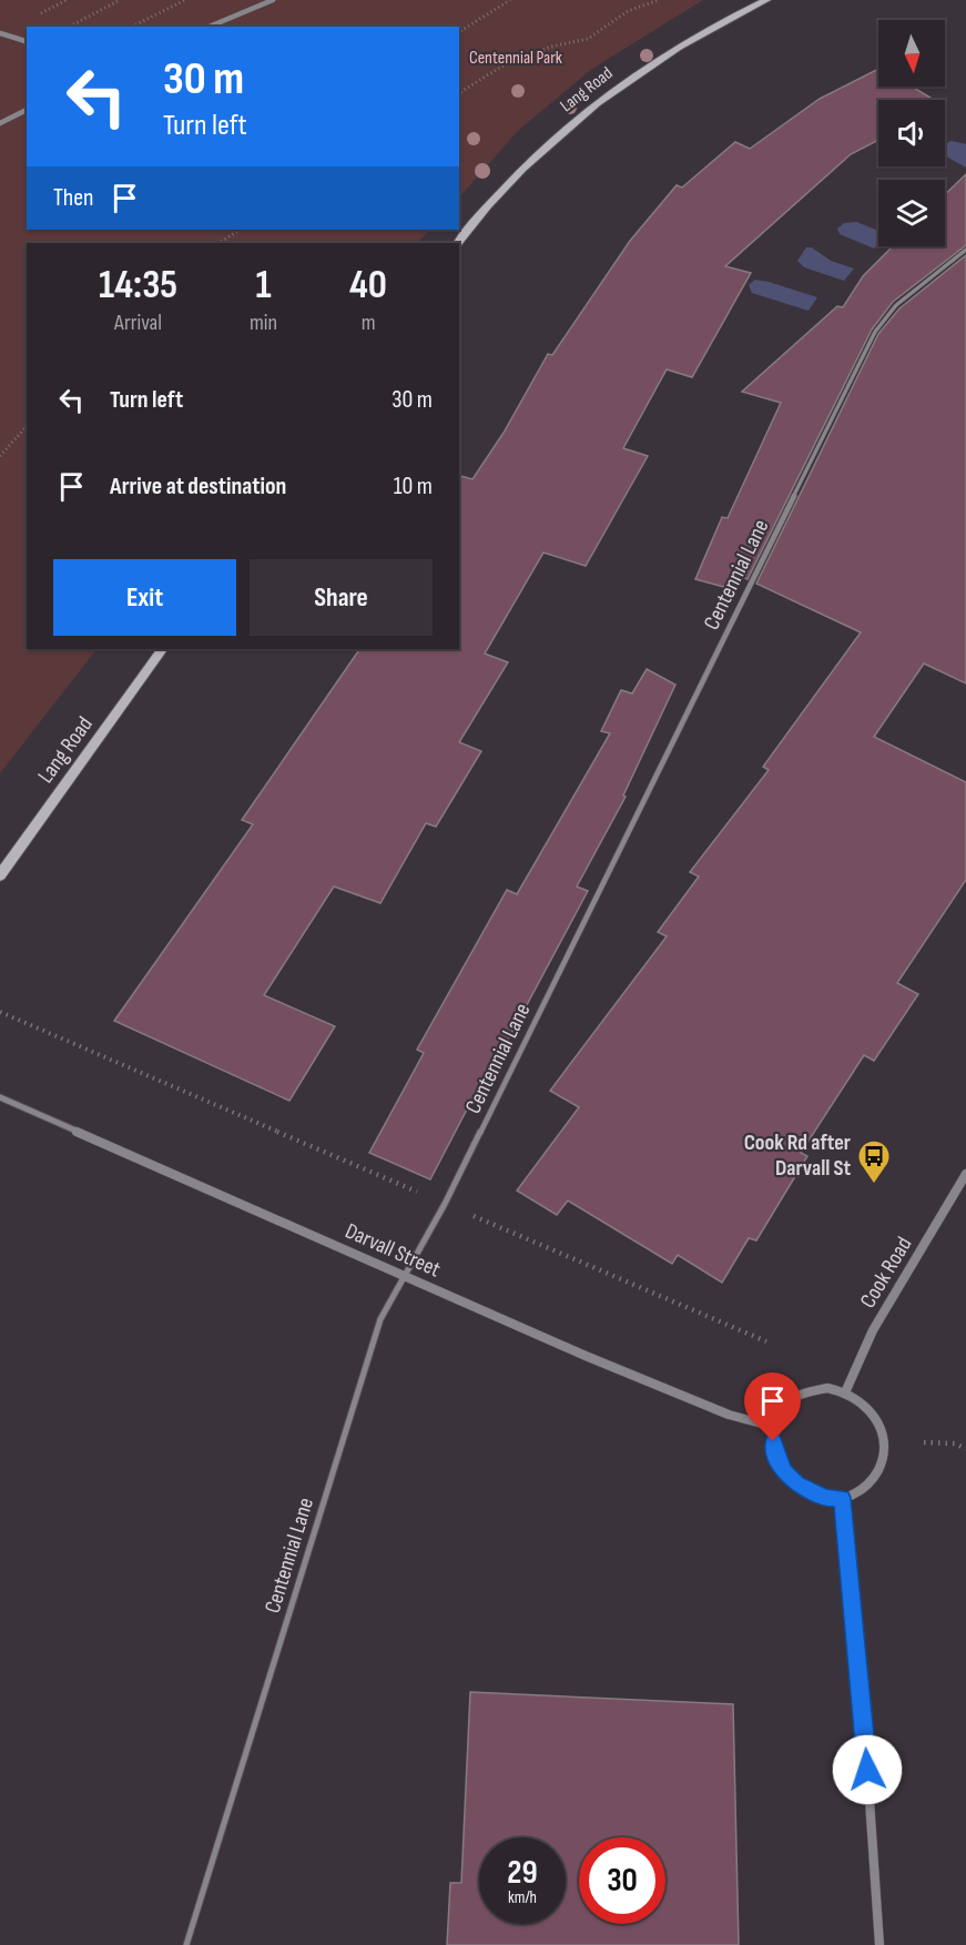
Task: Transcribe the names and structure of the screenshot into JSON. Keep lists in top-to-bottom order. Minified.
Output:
{"streets":{"street":["Lang Road","Darvall Street","Cook Road"],"lane":["Centennial Lane"]},"crossings":[["Centennial Lane","Darvall Street"],["Darvall Street","Cook Road"]],"parks":["Centennial Park"],"places":{"bus stop":["Cook Rd after Darvall St"]},"north":"bottom","page":{"turn":["30 m","Turn left"],"then":"Then","eta":["14:35","Arrival","1","min","40","m"],"list":[{"name":"Turn left","value":"30 m"},{"name":"Arrive at destination","value":"10 m"}],"buttons":["Exit","Share"],"speed":"29 km/h","limit":"30"}}
